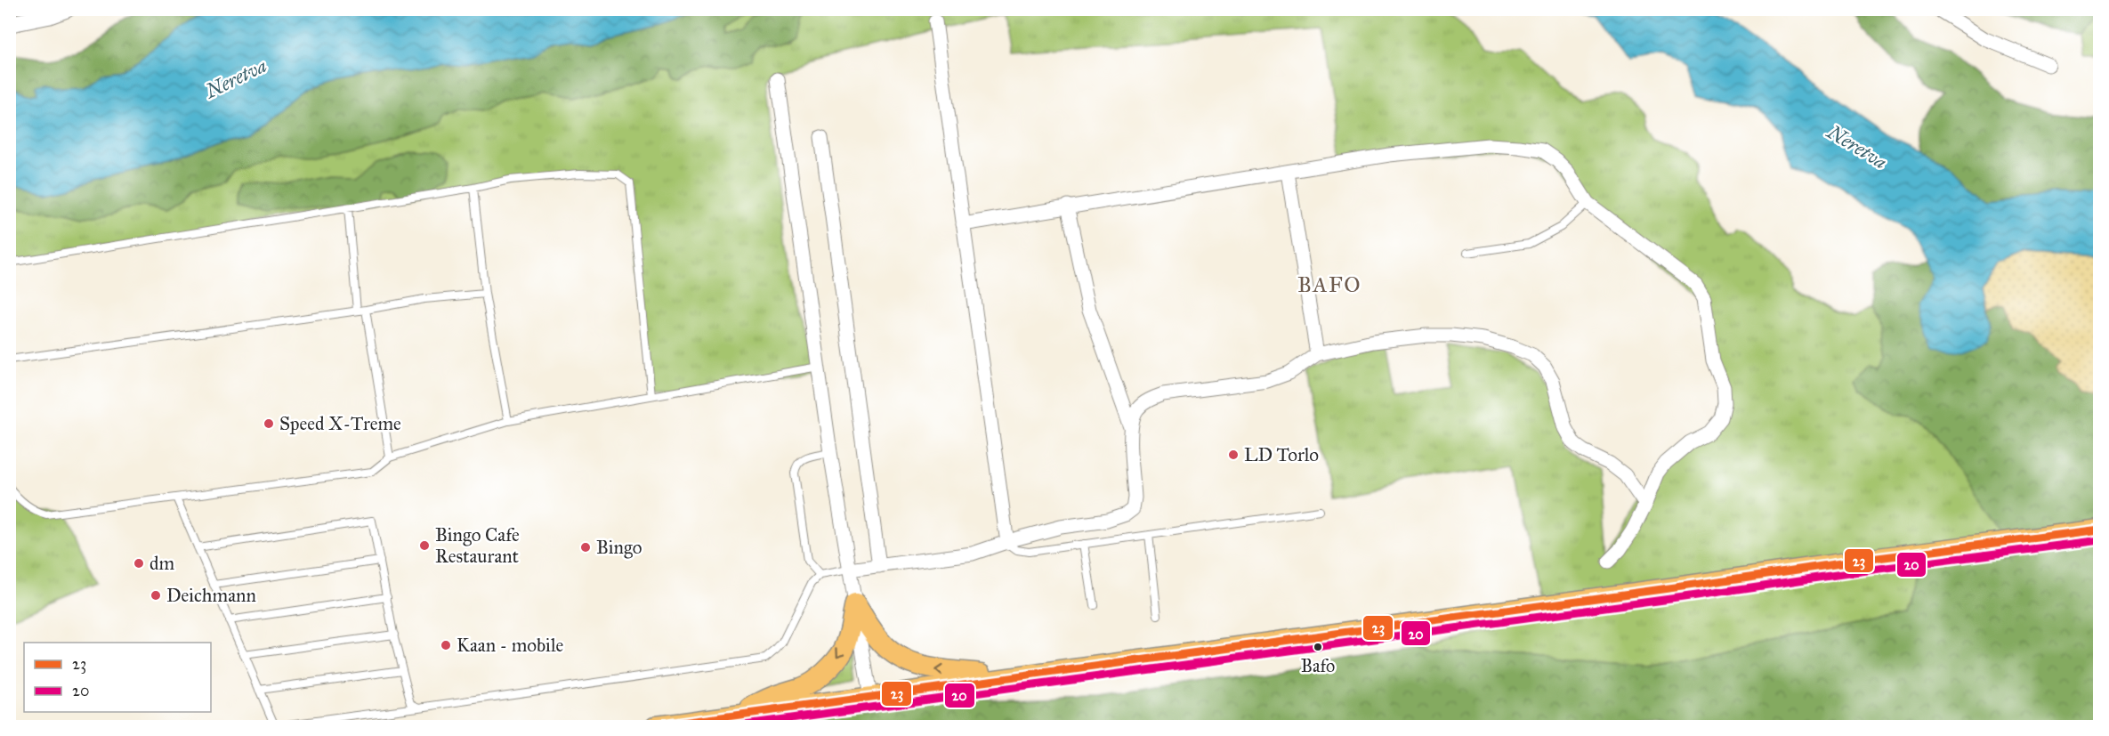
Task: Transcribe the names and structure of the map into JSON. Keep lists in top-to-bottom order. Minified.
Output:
{"districts":["BAFO"],"water":["Neretva"],"places":["Speed X-Treme","LD Torlo","Bingo Cafe Restaurant","Bingo","dm","Deichmann","Kaan - mobile","Bafo"],"lines":["transit line 23","transit line 20"],"legend":["23","20"]}
